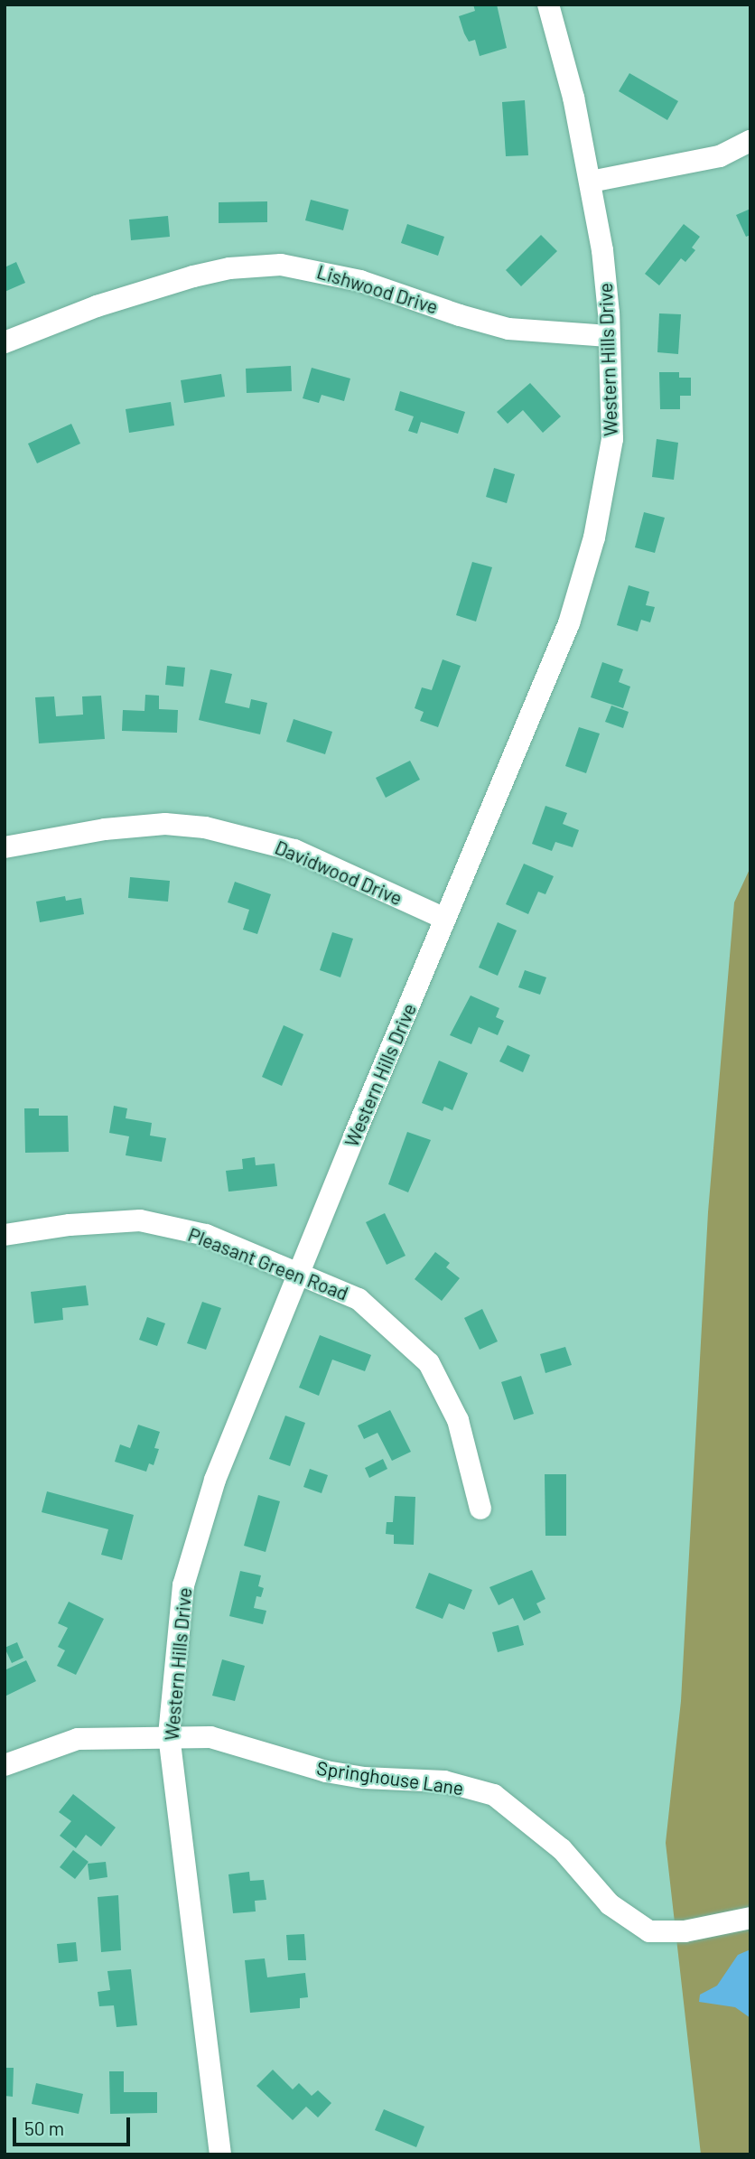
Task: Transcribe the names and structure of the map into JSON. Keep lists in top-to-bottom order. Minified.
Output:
{"streets":{"street":["Lishwood Drive","Western Hills Drive","Davidwood Drive","Pleasant Green Road","Springhouse Lane"]},"crossings":[["Lishwood Drive","Western Hills Drive"],["Western Hills Drive","Davidwood Drive"],["Western Hills Drive","Pleasant Green Road"],["Western Hills Drive","Springhouse Lane"]],"scale_bar":"50 m"}
